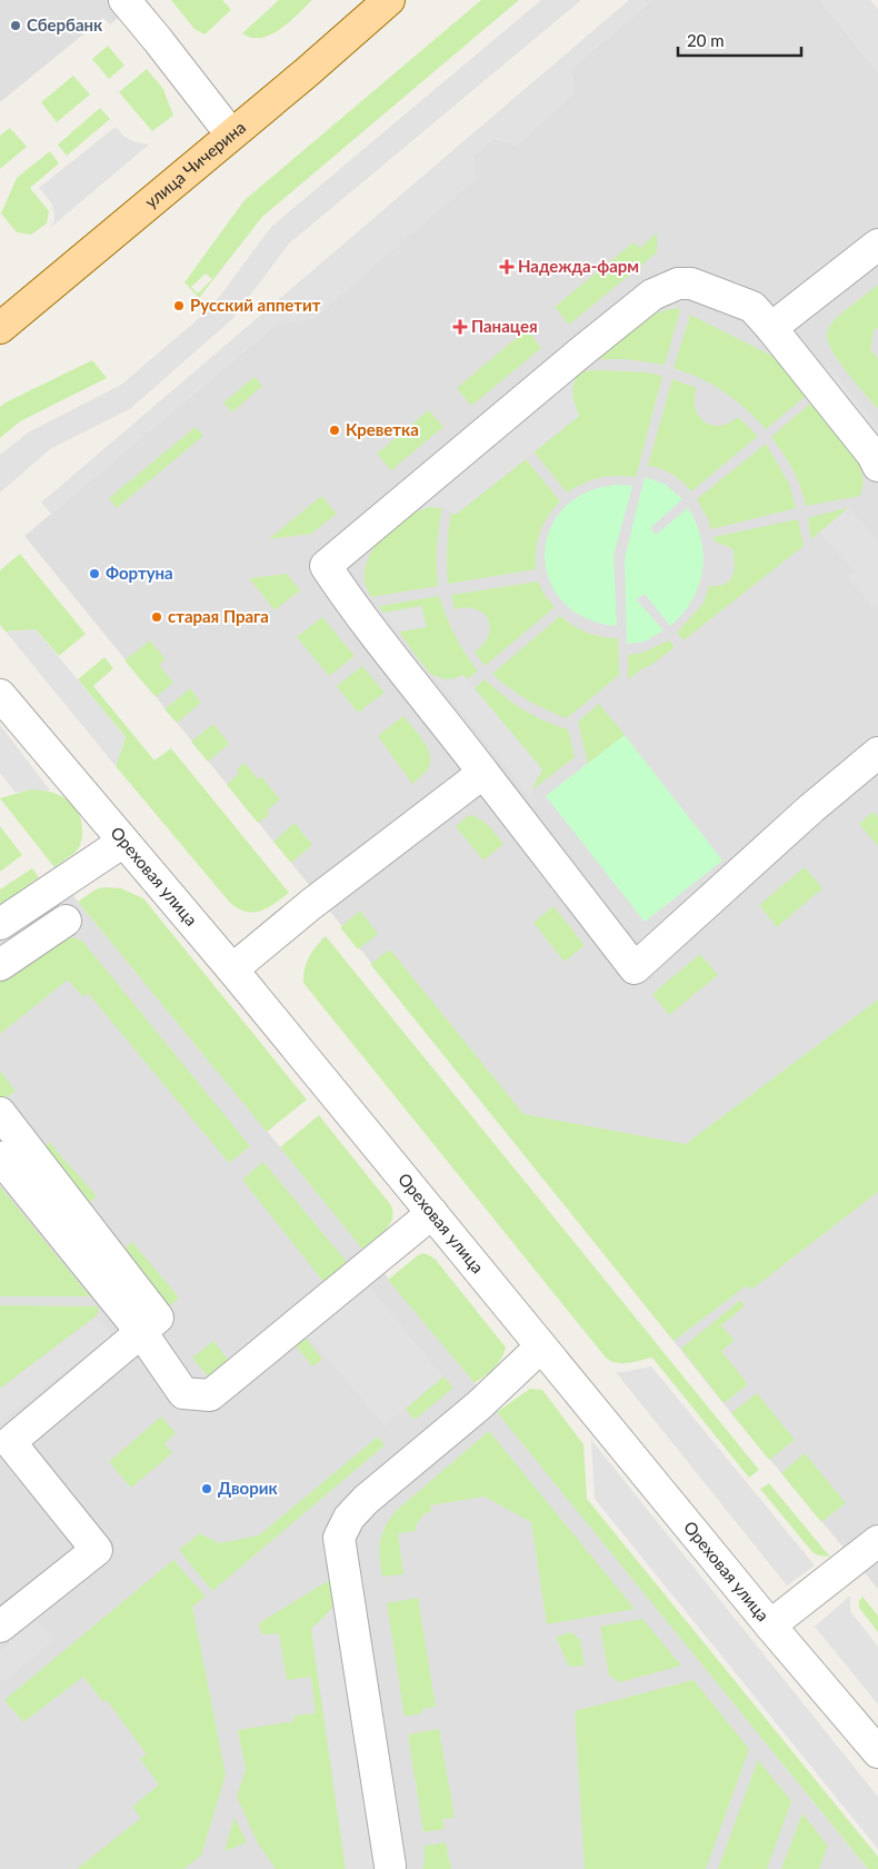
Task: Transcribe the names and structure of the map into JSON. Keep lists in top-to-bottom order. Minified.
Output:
{"streets":{"main road":["улица Чичерина"],"street":["Ореховая улица"]},"places":{"other":["Сбербанк","Русский аппетит","Креветка","Фортуна","старая Прага","Дворик"],"health":["Надежда-фарм","Панацея"]},"scale_bar":"20 m"}
